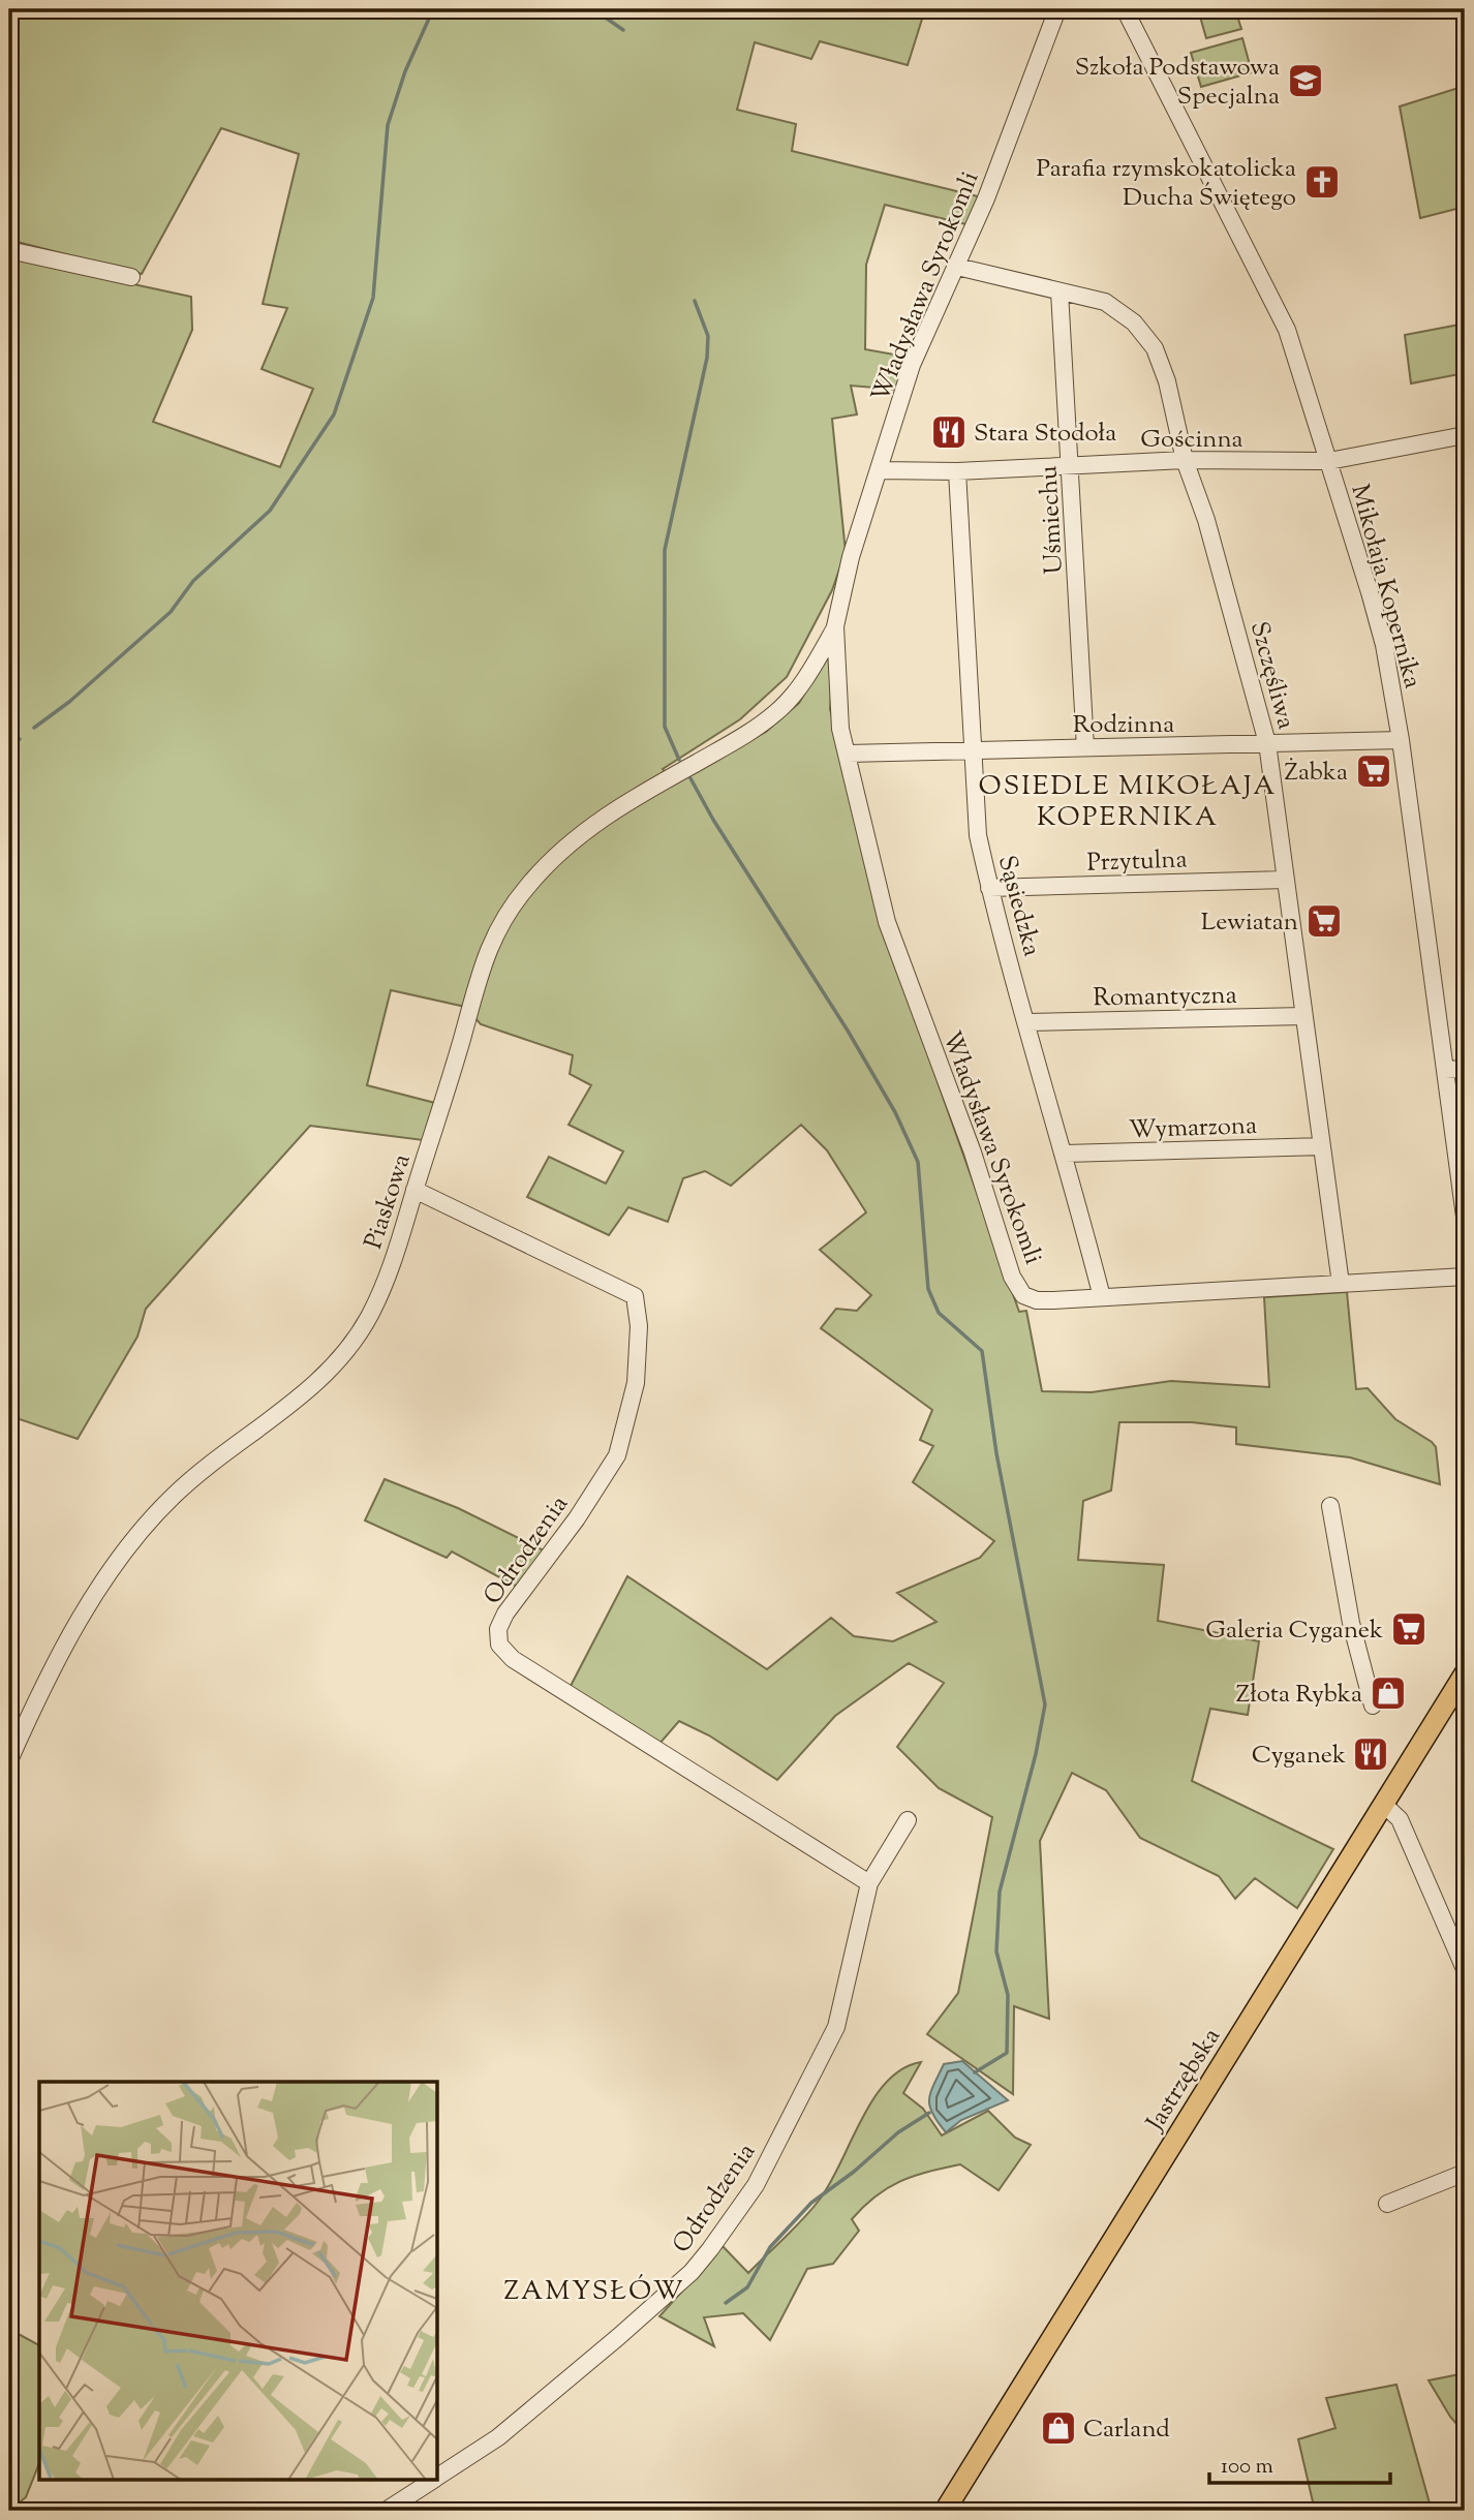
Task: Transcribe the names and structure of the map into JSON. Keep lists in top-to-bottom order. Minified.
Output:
{"streets":{"main road":["Jastrzębska"],"street":["Władysława Syrokomli","Gościnna","Uśmiechu","Mikołaja Kopernika","Szczęśliwa","Rodzinna","Przytulna","Sąsiedzka","Romantyczna","Wymarzona","Piaskowa","Odrodzenia"]},"crossings":[["Władysława Syrokomli","Gościnna"],["Władysława Syrokomli","Szczęśliwa"],["Władysława Syrokomli","Rodzinna"],["Władysława Syrokomli","Sąsiedzka"],["Władysława Syrokomli","Piaskowa"],["Gościnna","Uśmiechu"],["Gościnna","Mikołaja Kopernika"],["Gościnna","Szczęśliwa"],["Gościnna","Sąsiedzka"],["Uśmiechu","Szczęśliwa"],["Uśmiechu","Rodzinna"],["Mikołaja Kopernika","Rodzinna"],["Szczęśliwa","Rodzinna"],["Szczęśliwa","Przytulna"],["Szczęśliwa","Romantyczna"],["Szczęśliwa","Wymarzona"],["Rodzinna","Sąsiedzka"],["Przytulna","Sąsiedzka"],["Sąsiedzka","Romantyczna"],["Sąsiedzka","Wymarzona"],["Piaskowa","Odrodzenia"]],"districts":["OSIEDLE MIKOŁAJA KOPERNIKA","ZAMYSŁÓW"],"places":{"school or university":["Szkoła Podstawowa Specjalna"],"church":["Parafia rzymskokatolicka Ducha Świętego"],"restaurant":["Stara Stodoła","Cyganek"],"supermarket":["Żabka","Lewiatan","Galeria Cyganek"],"shop":["Złota Rybka","Carland"]},"scale_bar":"100 m"}
